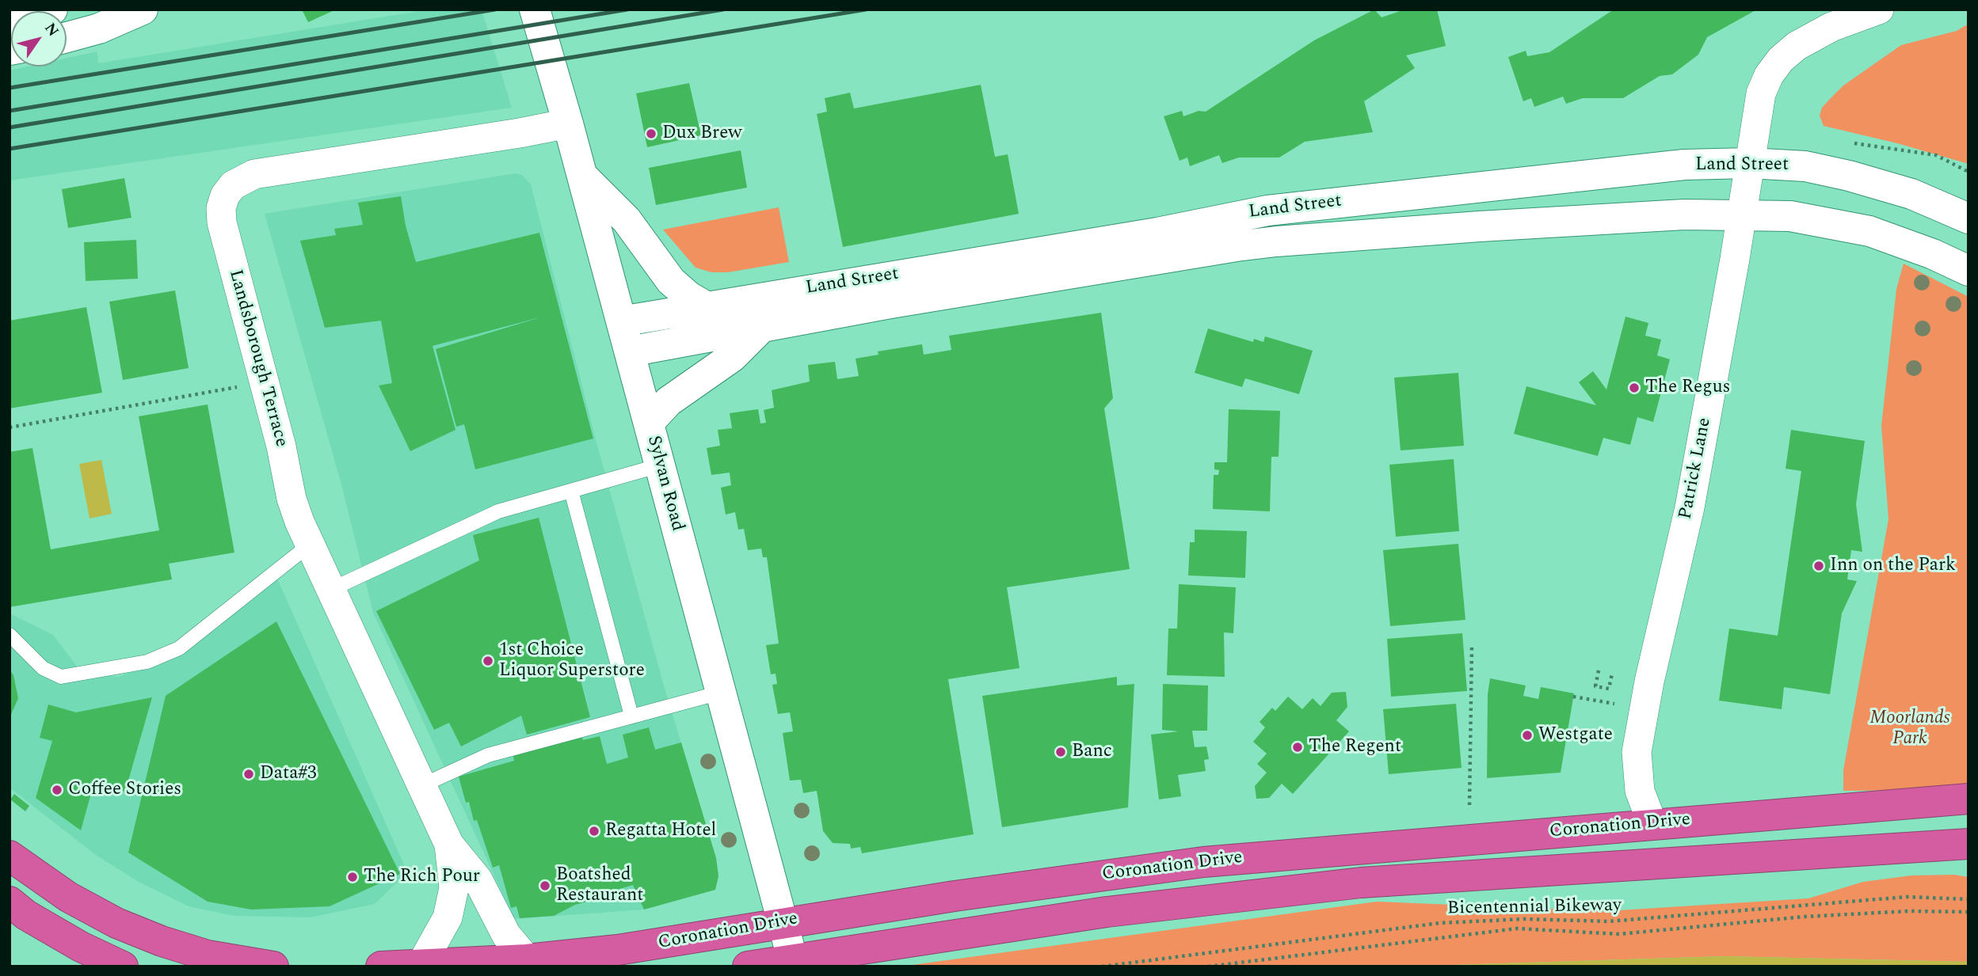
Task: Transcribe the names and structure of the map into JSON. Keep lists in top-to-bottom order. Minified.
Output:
{"streets":{"highway":["Coronation Drive"],"main road":["Land Street","Sylvan Road"],"street":["Landsborough Terrace","Patrick Lane"],"path":["Bicentennial Bikeway"]},"crossings":[["Land Street","Patrick Lane"],["Land Street","Sylvan Road"],["Landsborough Terrace","Sylvan Road"],["Landsborough Terrace","Coronation Drive"],["Patrick Lane","Coronation Drive"],["Sylvan Road","Coronation Drive"]],"parks":["Moorlands Park"],"places":["Dux Brew","The Regus","Inn on the Park","1st Choice Liquor Superstore","Westgate","The Regent","Banc","Data#3","Coffee Stories","Regatta Hotel","The Rich Pour","Boatshed Restaurant"],"north":"top right"}
